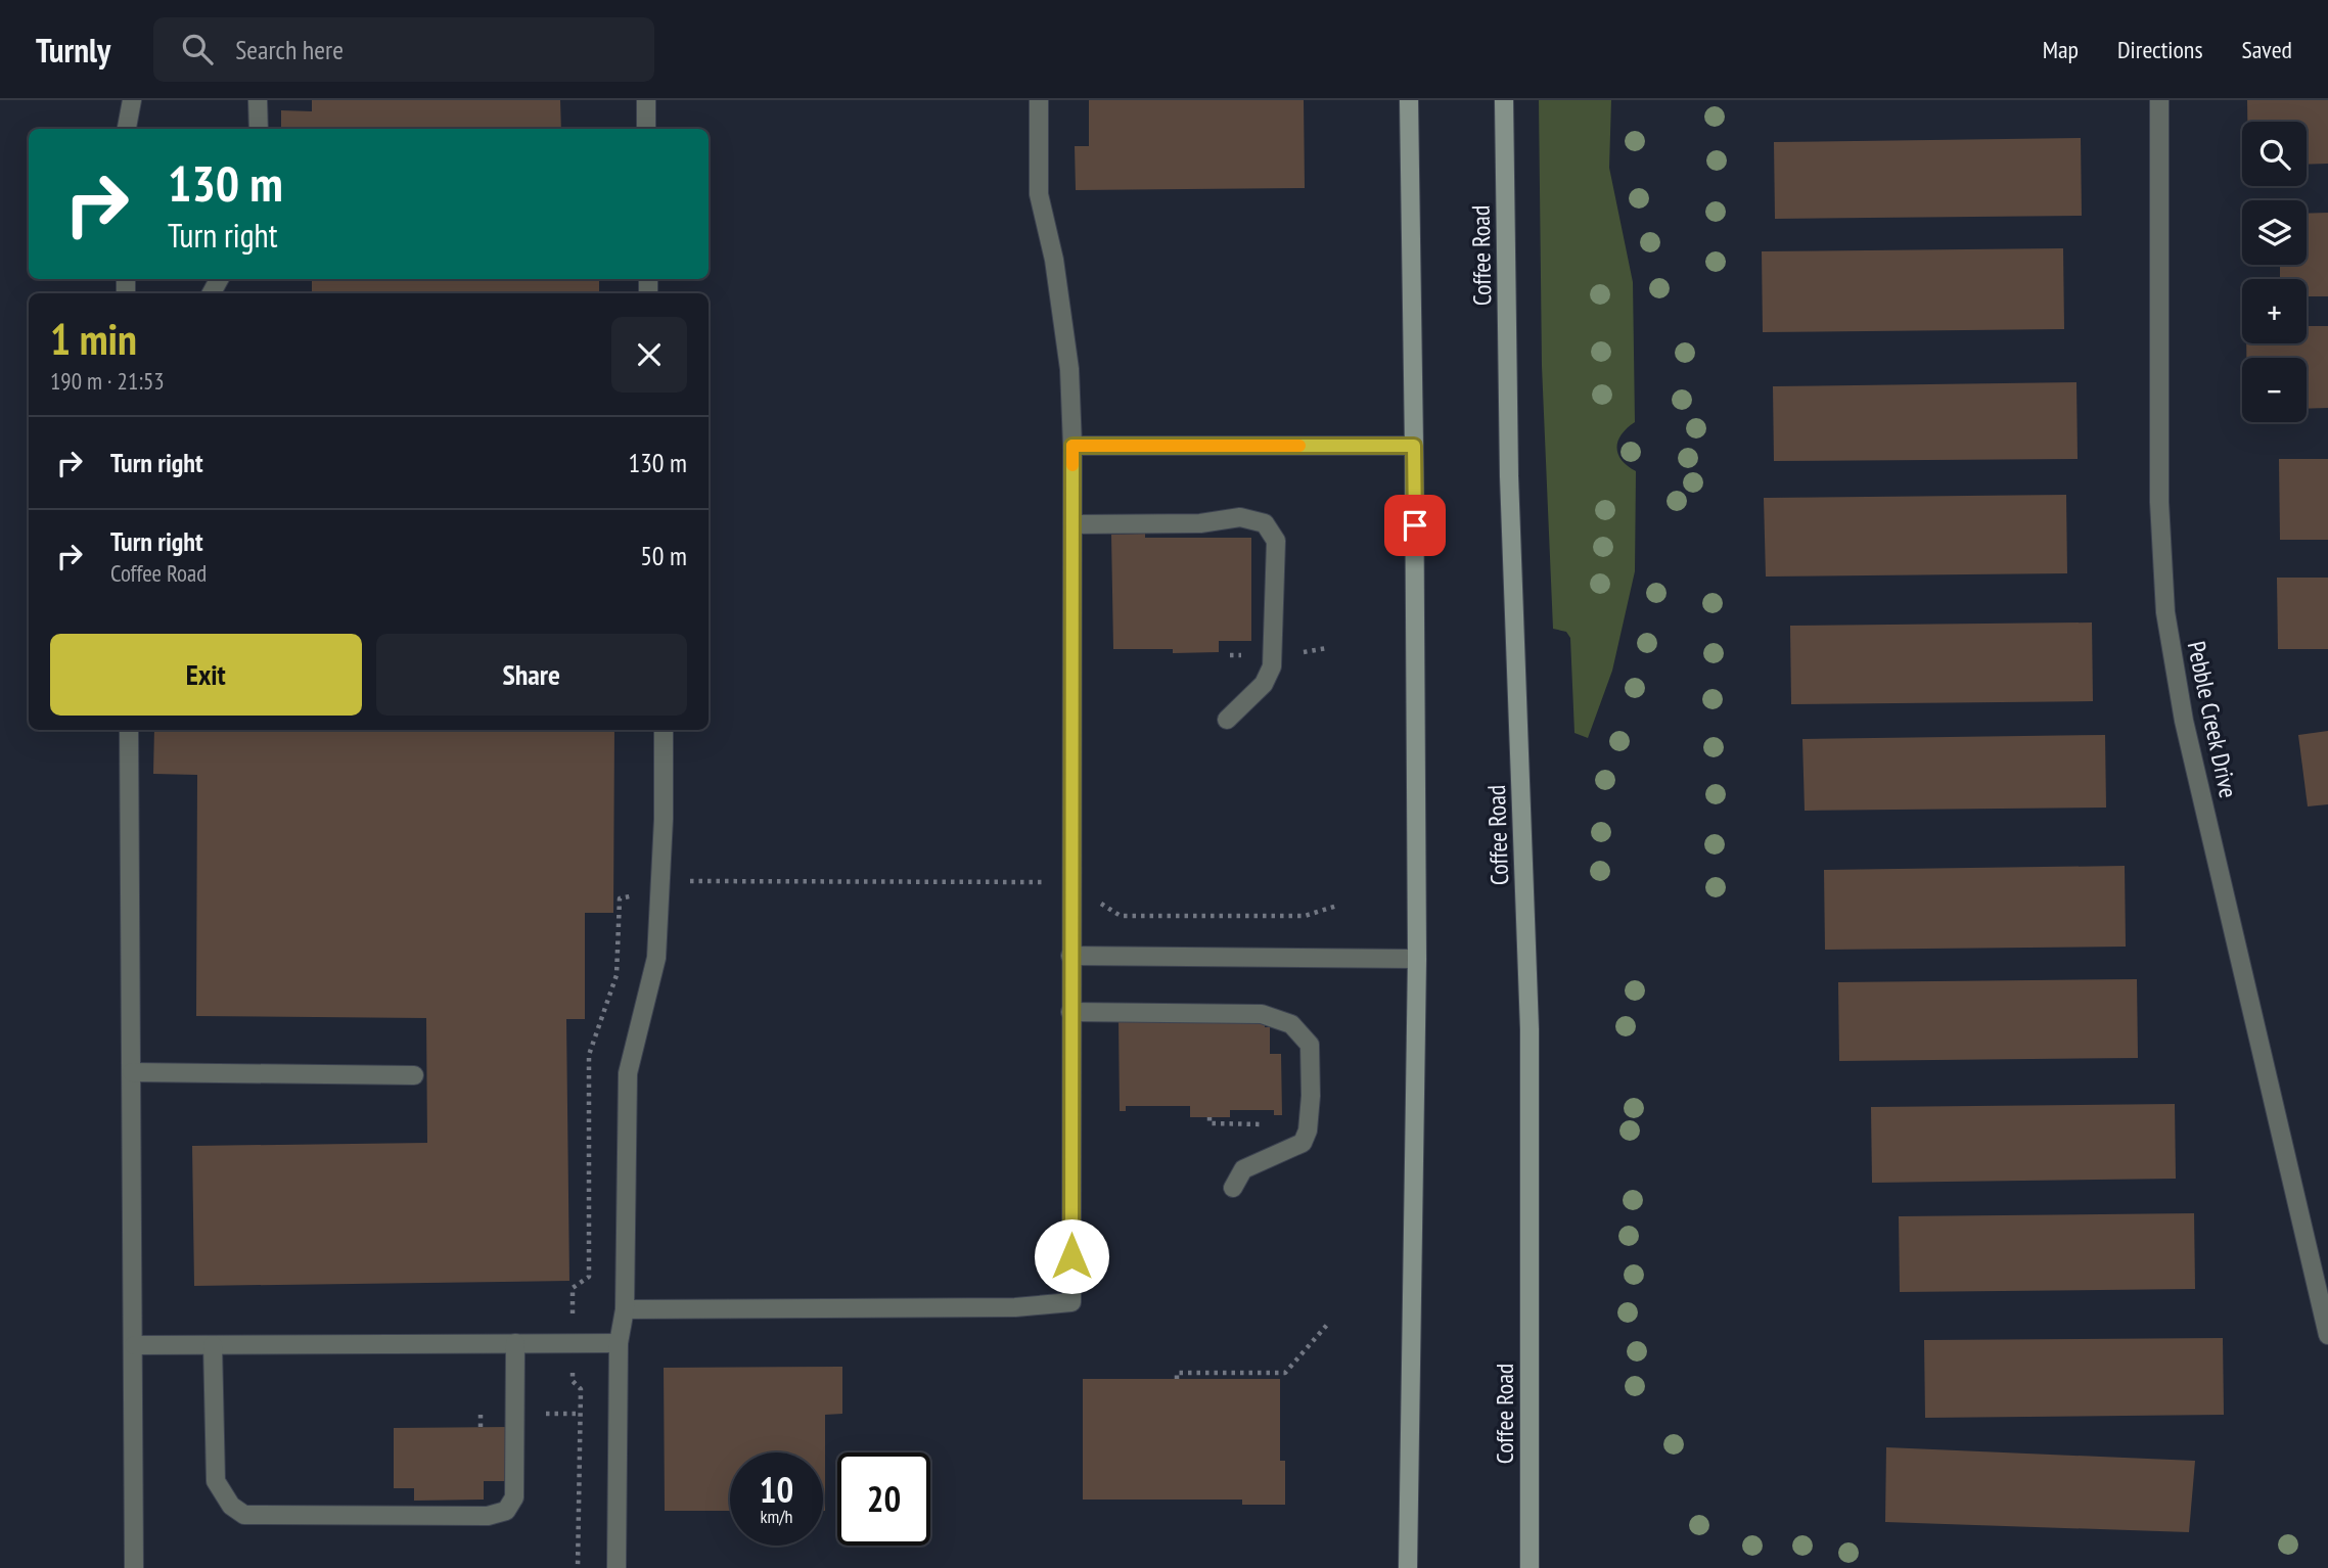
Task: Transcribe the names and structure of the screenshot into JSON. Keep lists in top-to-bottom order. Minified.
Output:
{"streets":{"main road":["Coffee Road"],"street":["Pebble Creek Drive"]},"page":{"header":"Turnly","search":"Search here","nav":["Map","Directions","Saved"],"map_buttons":["+","−"],"turn":["130 m","Turn right"],"heading":["1 min","190 m · 21:53"],"list":[{"name":"Turn right","value":"130 m"},{"name":"Turn right","note":"Coffee Road","value":"50 m"}],"buttons":["Exit","Share"],"speed":"10 km/h","limit":"20"}}
